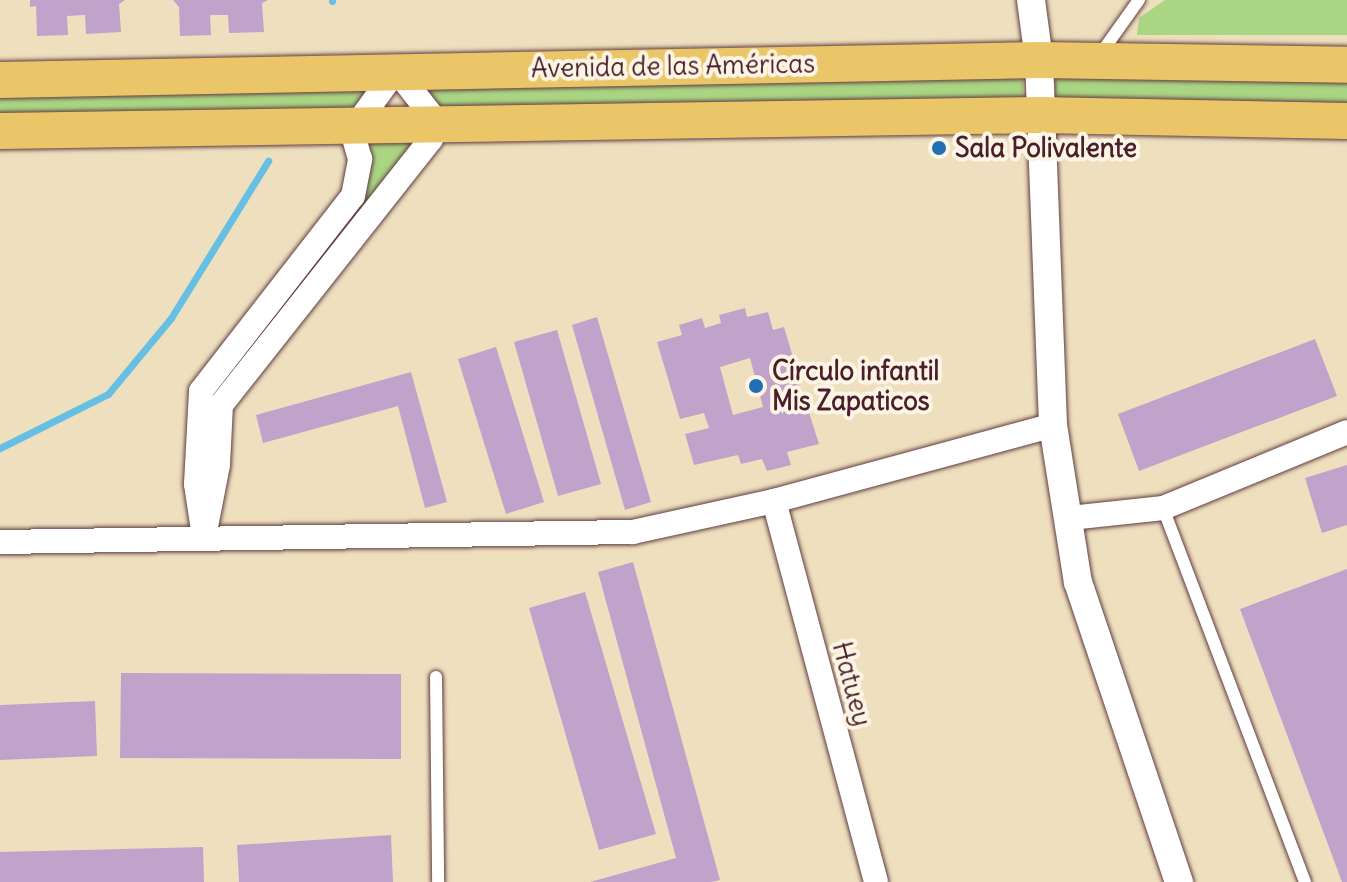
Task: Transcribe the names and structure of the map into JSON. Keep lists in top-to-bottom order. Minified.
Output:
{"streets":{"main road":["Avenida de las Américas"],"street":["Hatuey"]},"places":["Sala Polivalente","Círculo infantil Mis Zapaticos"]}
